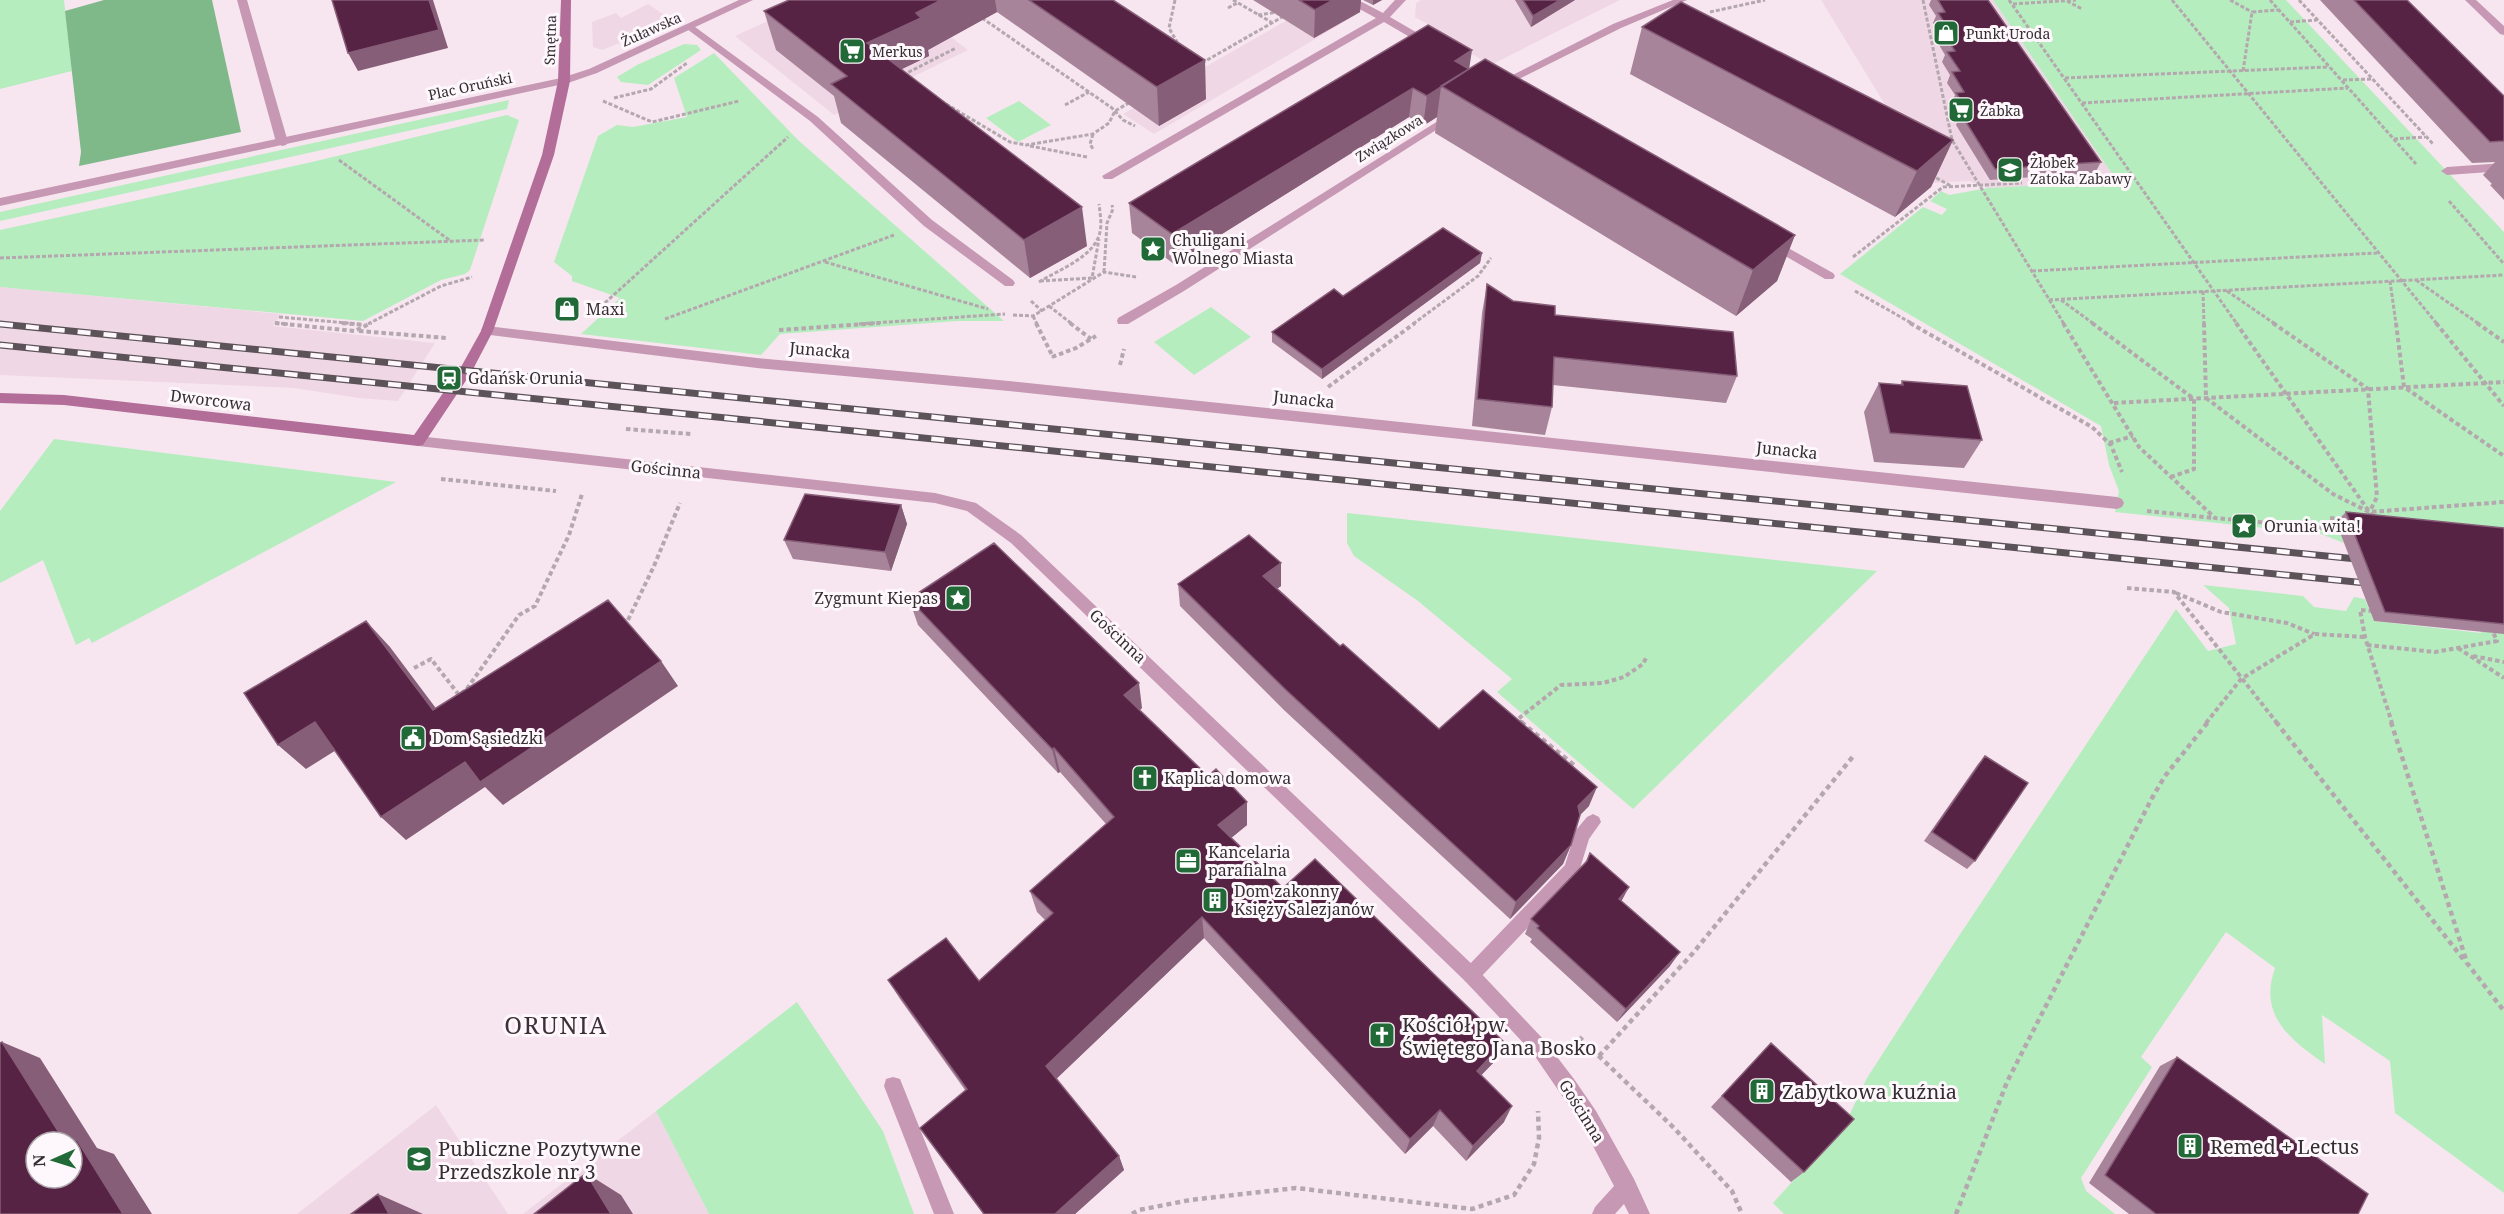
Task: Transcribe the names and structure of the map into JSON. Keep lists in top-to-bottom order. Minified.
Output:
{"streets":{"street":["Żuławska","Smętna","Plac Oruński","Związkowa","Junacka","Dworcowa","Gościnna"]},"crossings":[["Żuławska","Smętna"],["Żuławska","Plac Oruński"],["Smętna","Plac Oruński"],["Dworcowa","Gościnna"]],"districts":["ORUNIA"],"places":{"shop":["Punkt Uroda","Maxi"],"supermarket":["Merkus","Żabka"],"school or university":["Żłobek Zatoka Zabawy","Publiczne Pozytywne Przedszkole nr 3"],"place":["Chuligani Wolnego Miasta","Orunia wita!","Zygmunt Kiepas"],"station":["Gdańsk Orunia"],"public building":["Dom Sąsiedzki"],"church":["Kaplica domowa","Kościół pw. Świętego Jana Bosko"],"office":["Kancelaria parafialna"],"building":["Dom zakonny Księży Salezjanów","Zabytkowa kuźnia","Remed + Lectus"]},"north":"left"}
